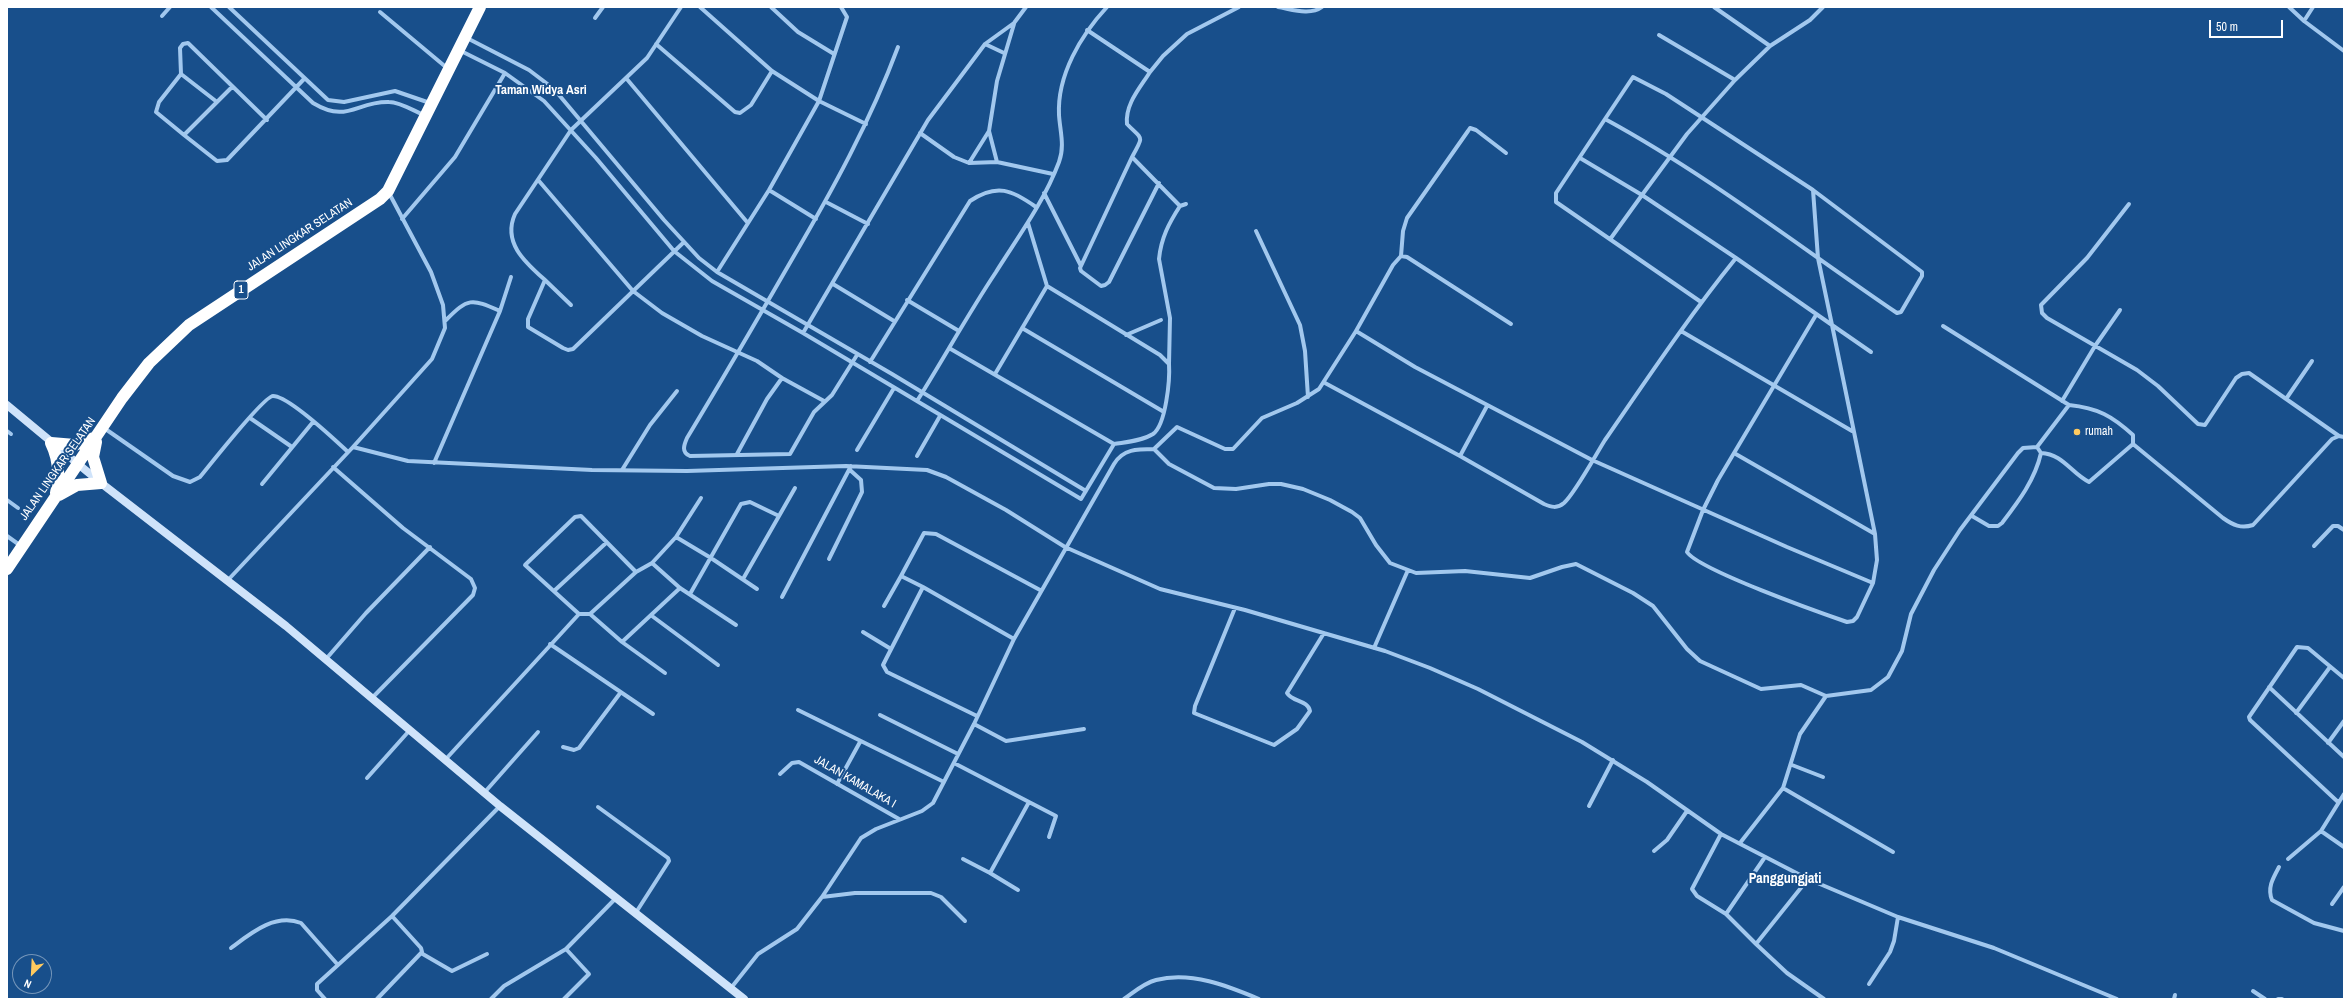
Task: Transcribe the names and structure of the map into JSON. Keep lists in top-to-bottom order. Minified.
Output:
{"streets":{"highway":["JALAN LINGKAR SELATAN","1"],"street":["JALAN KAMALAKA I"]},"districts":["Taman Widya Asri","Panggungjati"],"places":["rumah"],"scale_bar":"50 m","north":"bottom left"}
